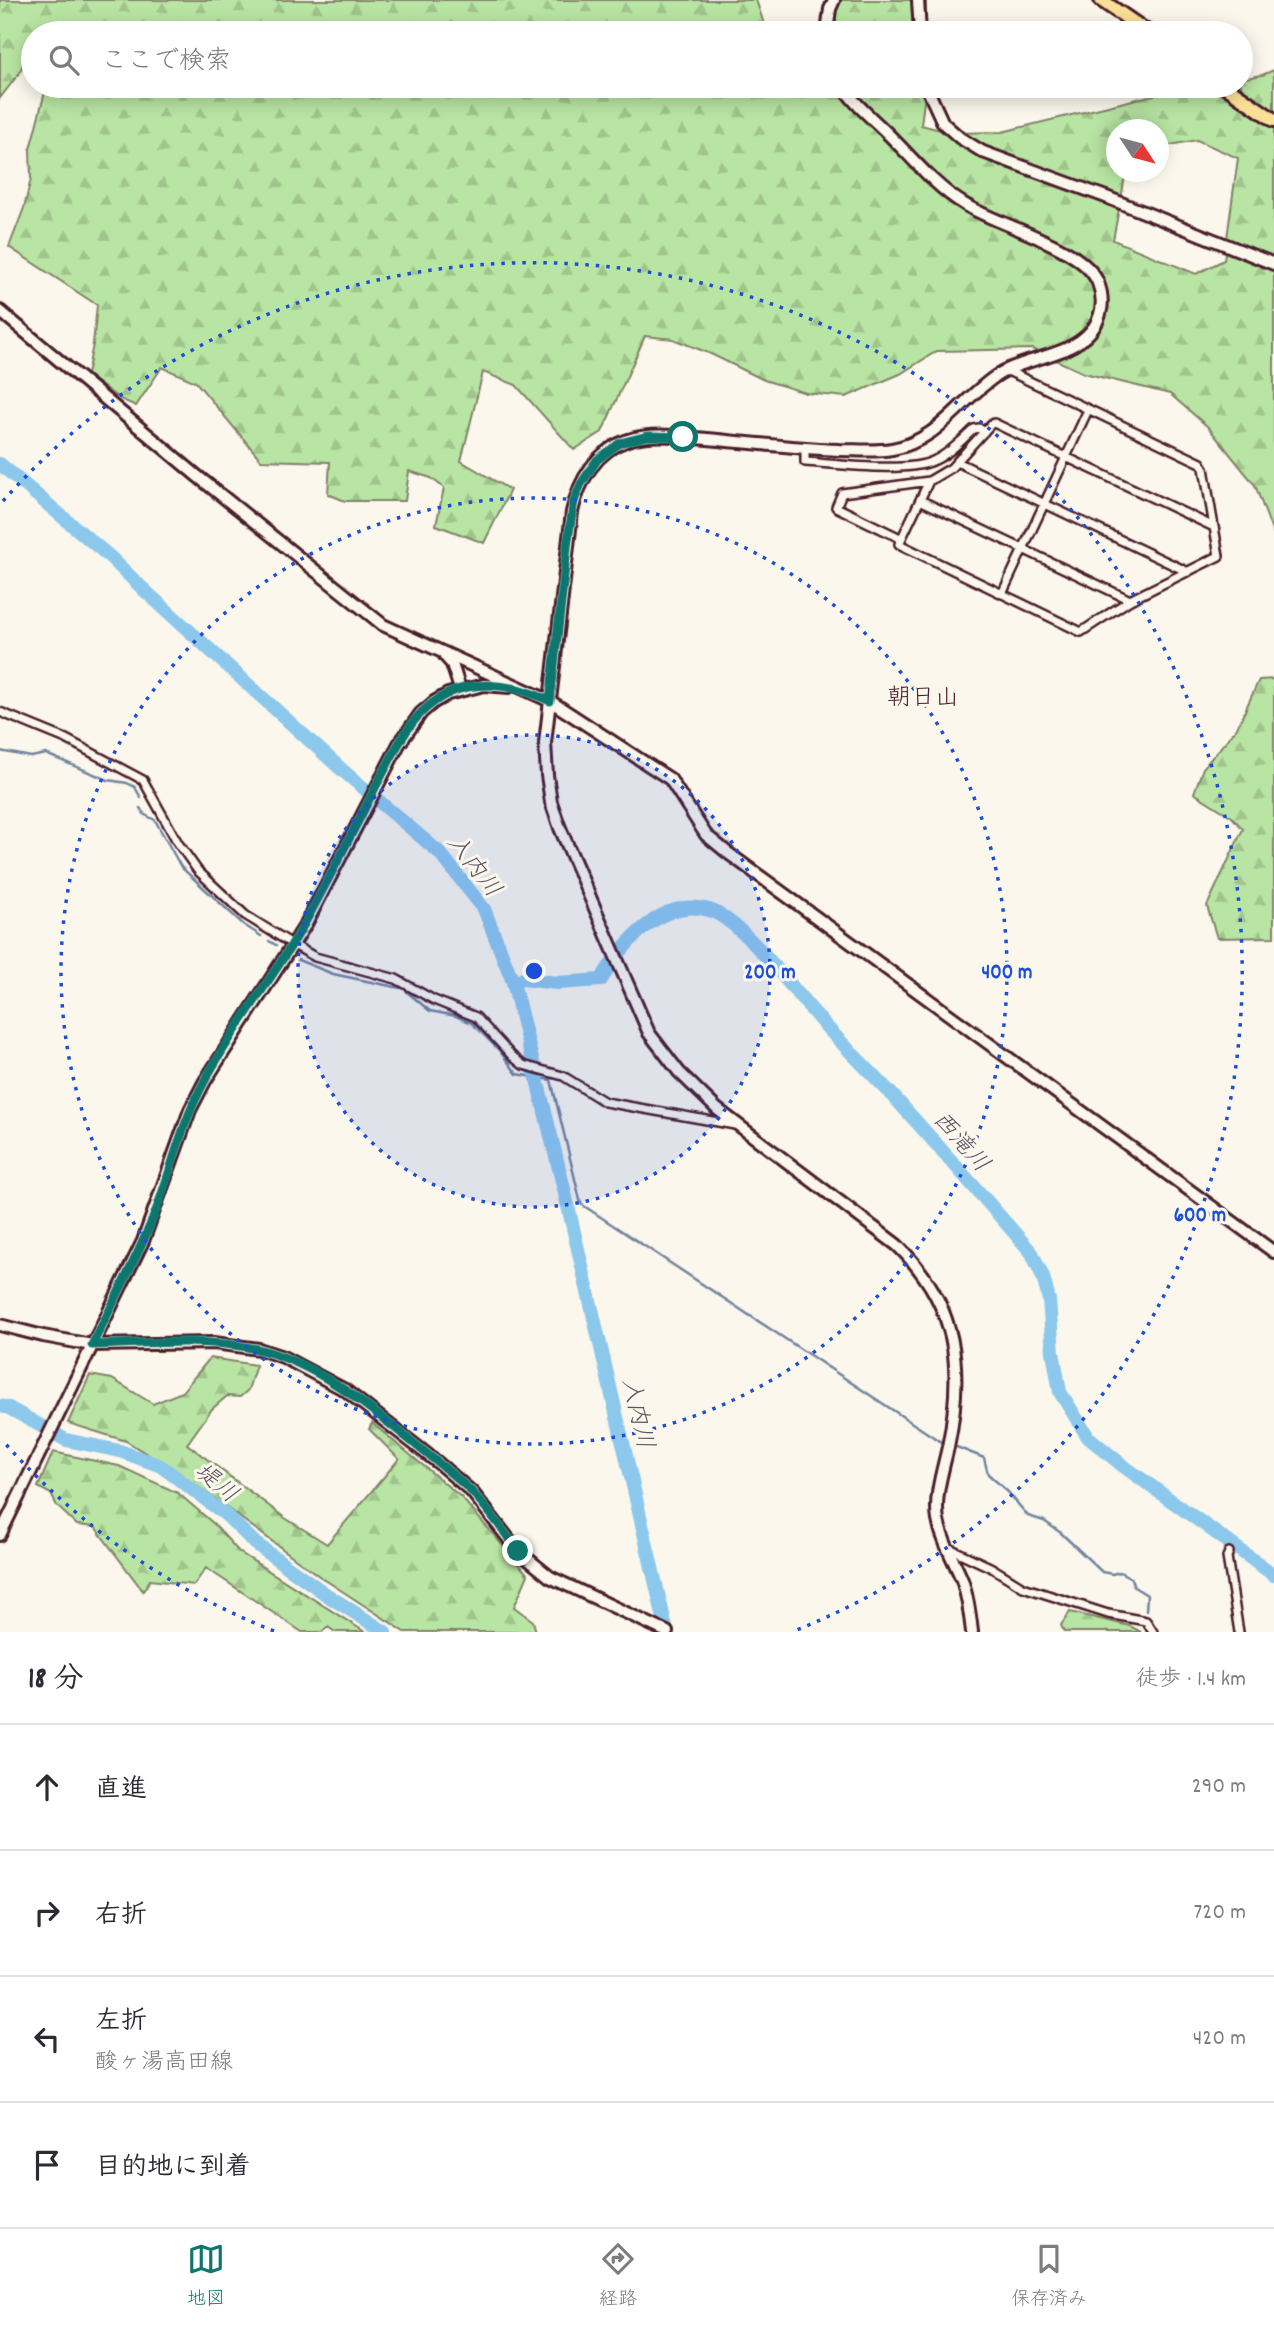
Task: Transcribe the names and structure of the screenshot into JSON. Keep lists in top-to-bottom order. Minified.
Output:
{"districts":["朝日山"],"water":["入内川","西滝川","堤川"],"north":"bottom right","page":{"search":"ここで検索","heading":["18 分","徒歩 · 1.4 km"],"list":[["直進","290 m"],["右折","720 m"],["左折","酸ヶ湯高田線","420 m"],"目的地に到着"],"nav":["地図","経路","保存済み"]},"rings":["200 m","400 m","600 m"]}
